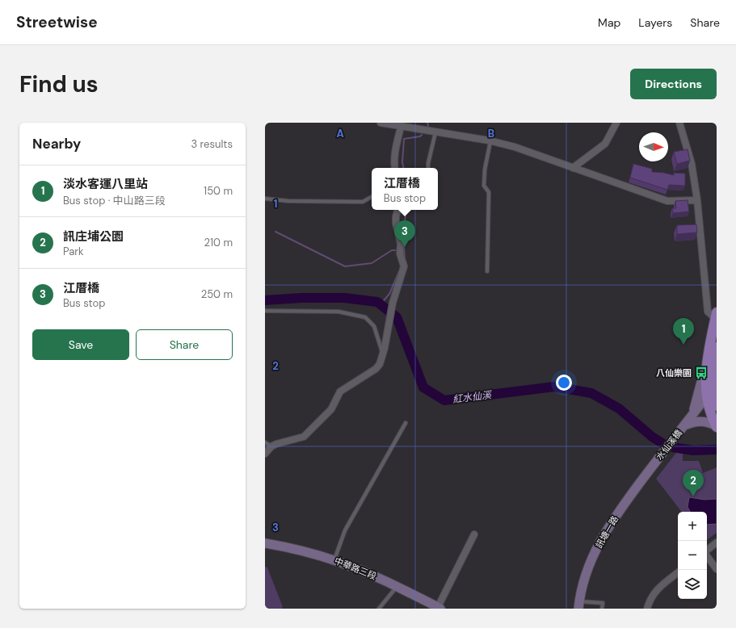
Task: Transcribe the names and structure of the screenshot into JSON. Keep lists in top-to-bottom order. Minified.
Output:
{"streets":{"street":["水仙溪橋","訊塘一路","中華路三段"]},"crossings":[["水仙溪橋","訊塘一路"]],"water":["紅水仙溪"],"places":{"bus stop":["八仙樂園"]},"north":"right","page":{"header":"Streetwise","nav":["Map","Layers","Share"],"buttons":["Directions",["Save","Share"]],"title":"Find us","heading":["Nearby","3 results"],"list":[{"mark":"1","name":"淡水客運八里站","note":"Bus stop · 中山路三段","value":"150 m"},{"mark":"2","name":"訊庄埔公園","note":"Park","value":"210 m"},{"mark":"3","name":"江厝橋","note":"Bus stop","value":"250 m"}],"popup":["江厝橋","Bus stop"],"pins":["3","1","2"],"map_buttons":["+","−"]},"grid":{"columns":["A","B"],"rows":["1","2","3"]}}
